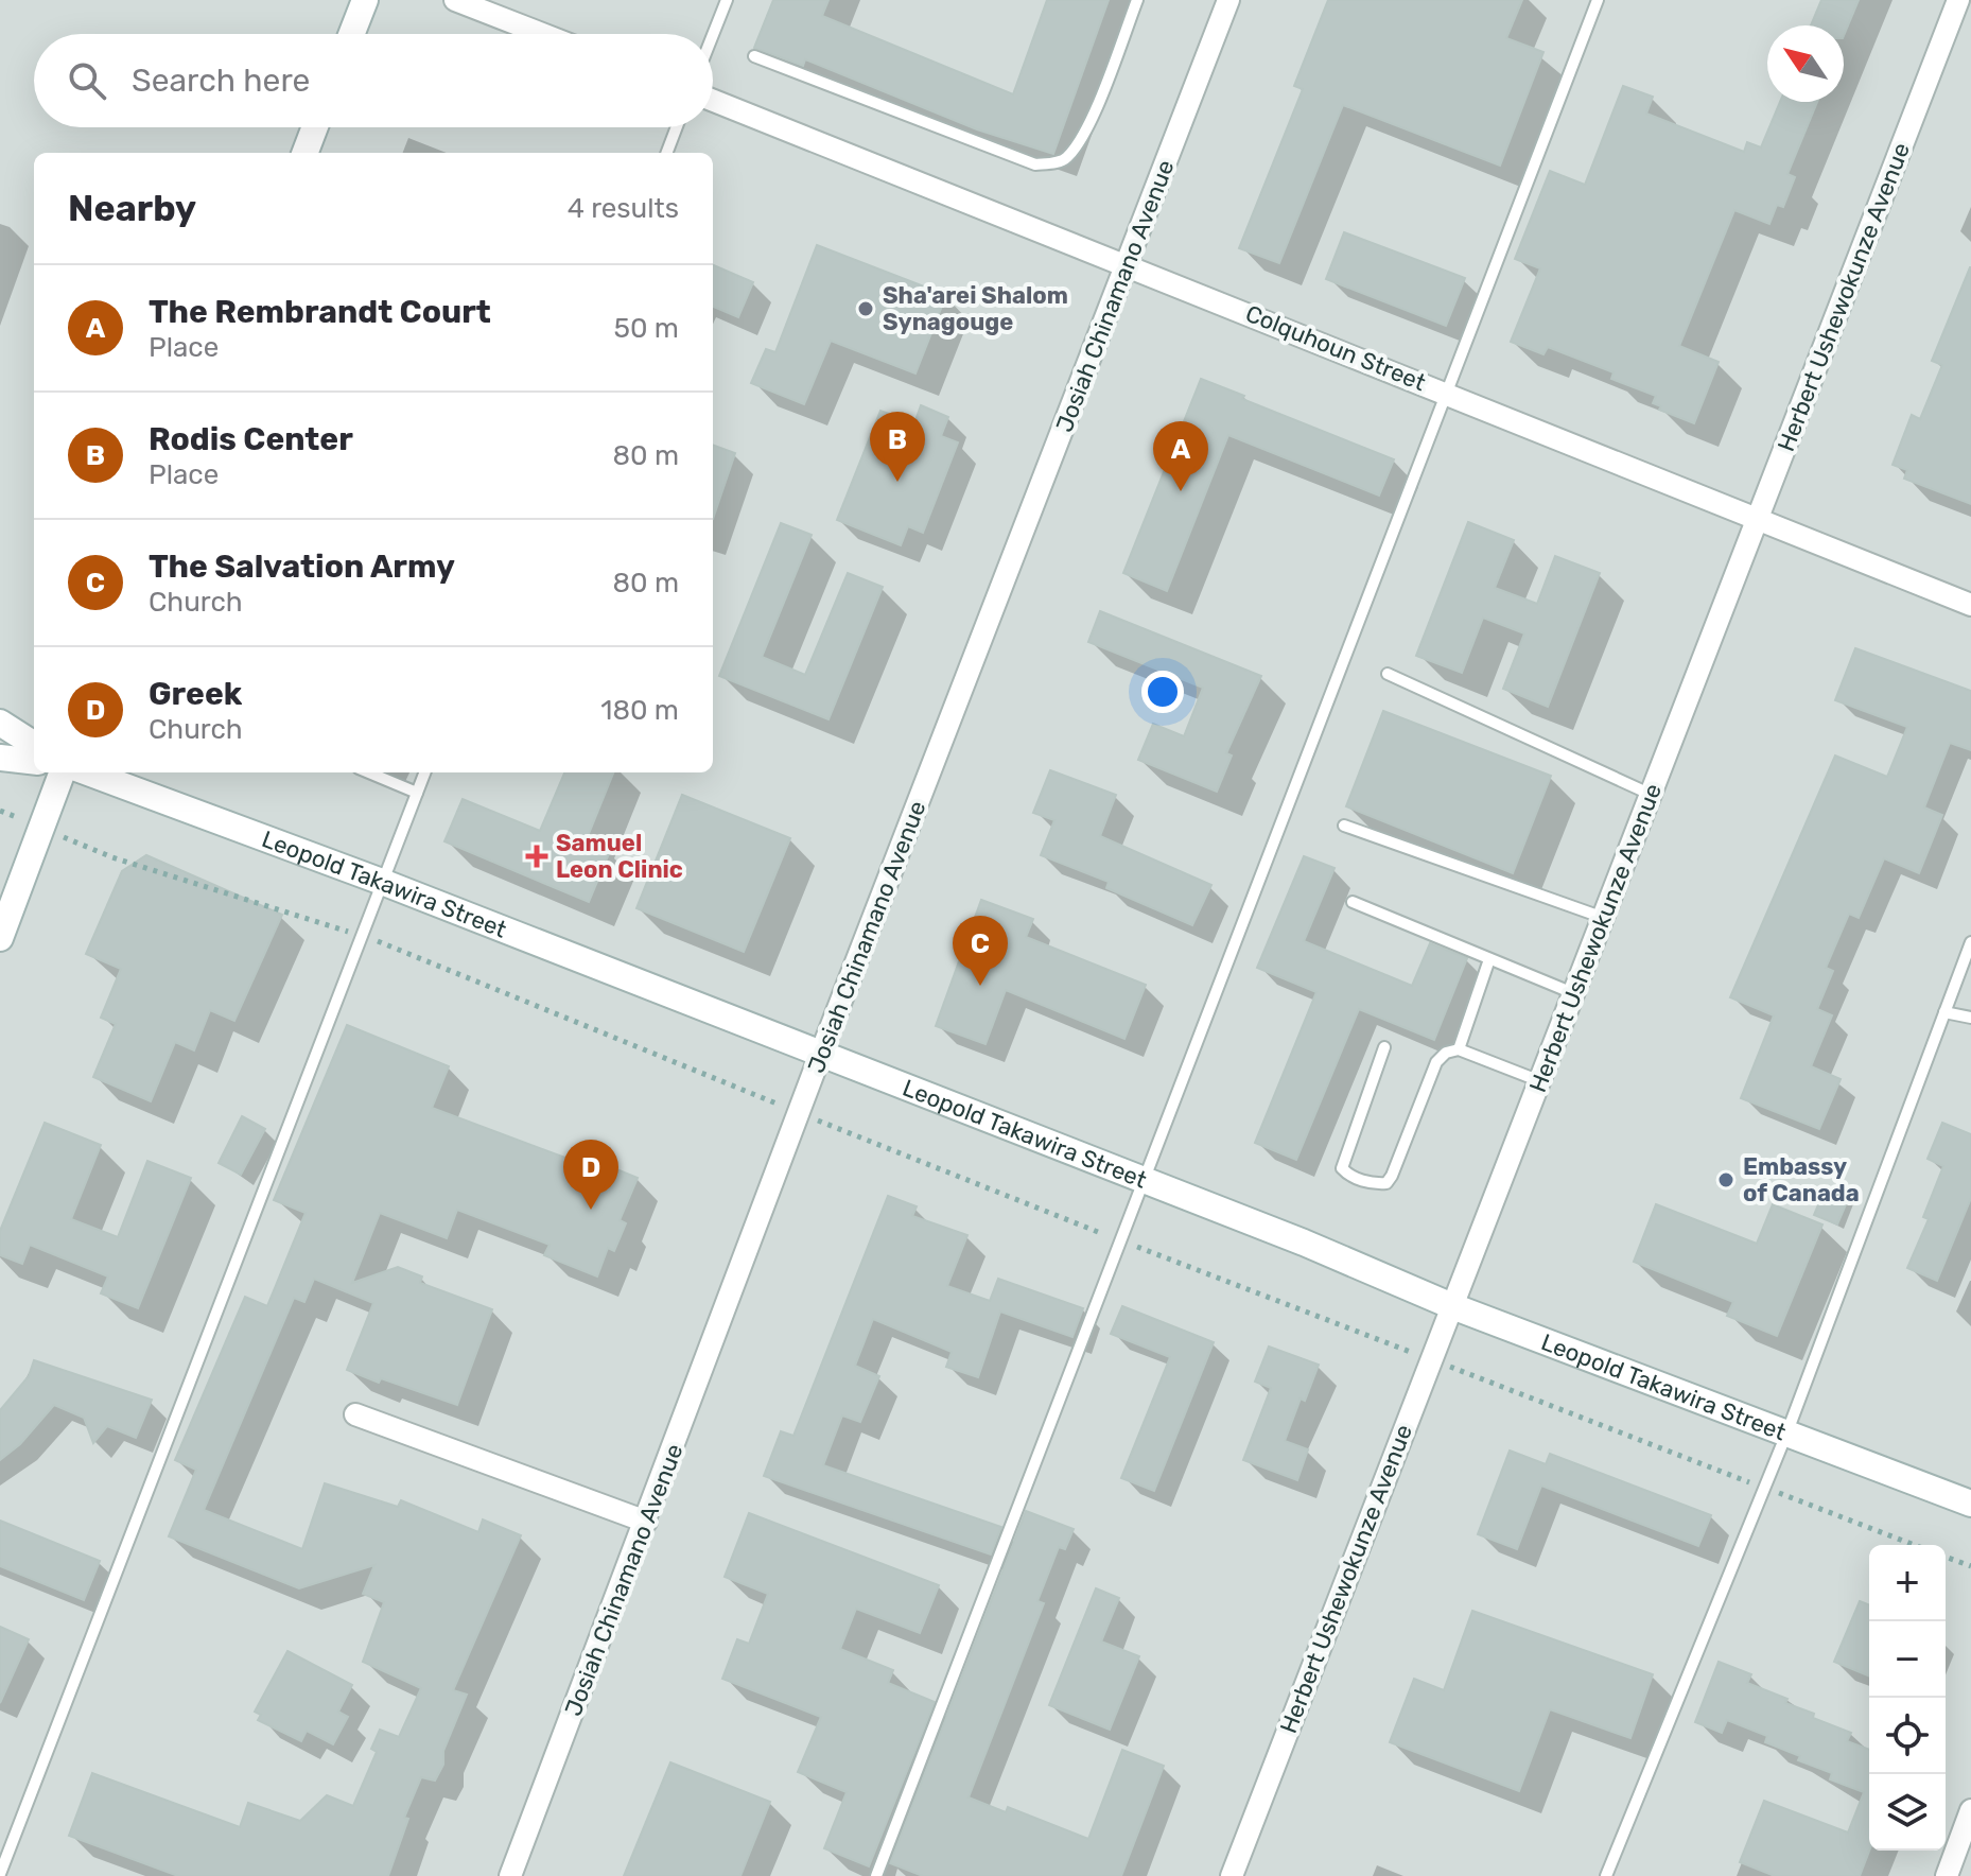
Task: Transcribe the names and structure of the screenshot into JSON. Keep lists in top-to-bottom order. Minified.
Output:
{"streets":{"main road":["Leopold Takawira Street"],"street":["Josiah Chinamano Avenue","Herbert Ushewokunze Avenue","Colquhoun Street"]},"crossings":[["Josiah Chinamano Avenue","Colquhoun Street"],["Josiah Chinamano Avenue","Leopold Takawira Street"],["Herbert Ushewokunze Avenue","Colquhoun Street"],["Herbert Ushewokunze Avenue","Leopold Takawira Street"]],"places":{"other":["Sha'arei Shalom Synagouge","Embassy of Canada"],"health":["Samuel Leon Clinic"]},"north":"top left","page":{"search":"Search here","heading":["Nearby","4 results"],"list":[{"mark":"A","name":"The Rembrandt Court","note":"Place","value":"50 m"},{"mark":"B","name":"Rodis Center","note":"Place","value":"80 m"},{"mark":"C","name":"The Salvation Army","note":"Church","value":"80 m"},{"mark":"D","name":"Greek","note":"Church","value":"180 m"}],"pins":["B","A","C","D"],"map_buttons":["+","−"]}}
